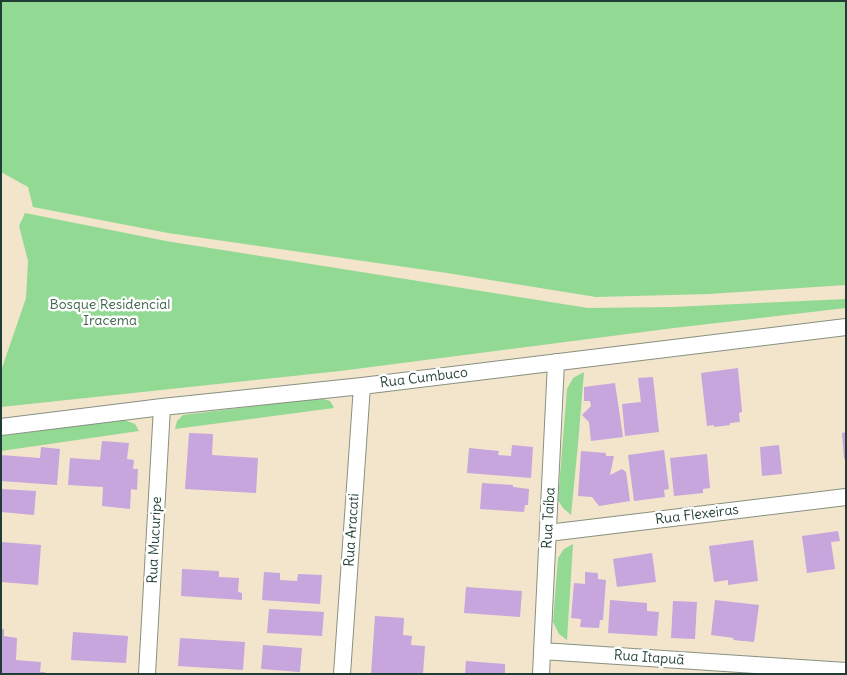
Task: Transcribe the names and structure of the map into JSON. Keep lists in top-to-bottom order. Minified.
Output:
{"streets":{"street":["Rua Cumbuco","Rua Flexeiras","Rua Taíba","Rua Aracati","Rua Mucuripe","Rua Itapuã"]},"crossings":[["Rua Cumbuco","Rua Taíba"],["Rua Cumbuco","Rua Aracati"],["Rua Cumbuco","Rua Mucuripe"],["Rua Flexeiras","Rua Taíba"],["Rua Taíba","Rua Itapuã"]],"parks":["Bosque Residencial Iracema"]}
